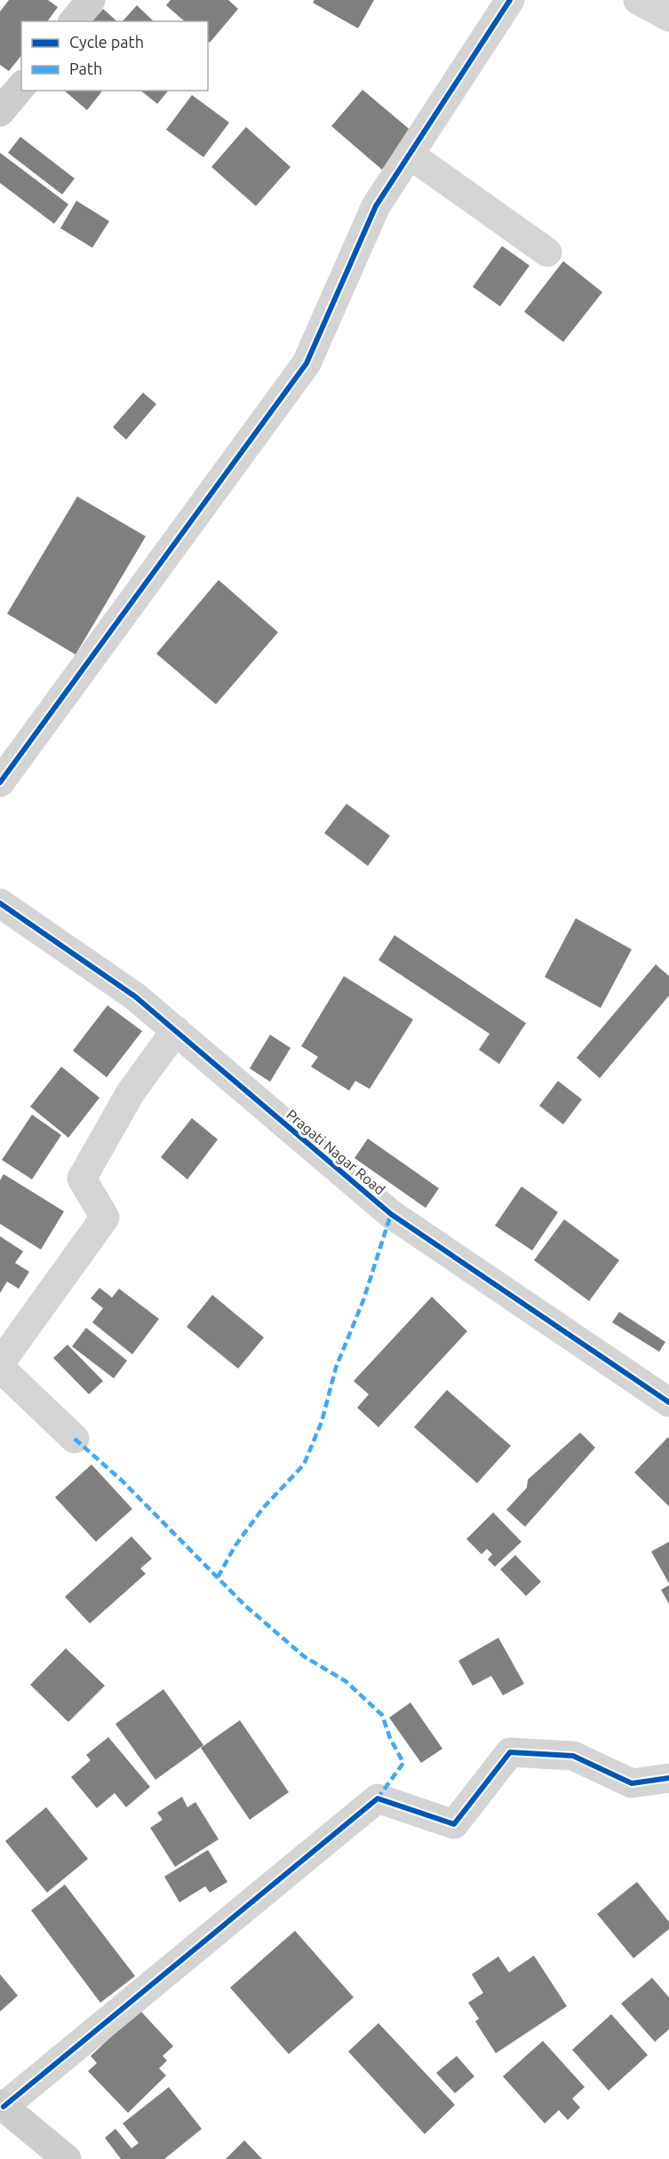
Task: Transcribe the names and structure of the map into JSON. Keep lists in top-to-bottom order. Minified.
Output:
{"streets":{"street":["Pragati Nagar Road"]},"legend":["Cycle path","Path"]}
